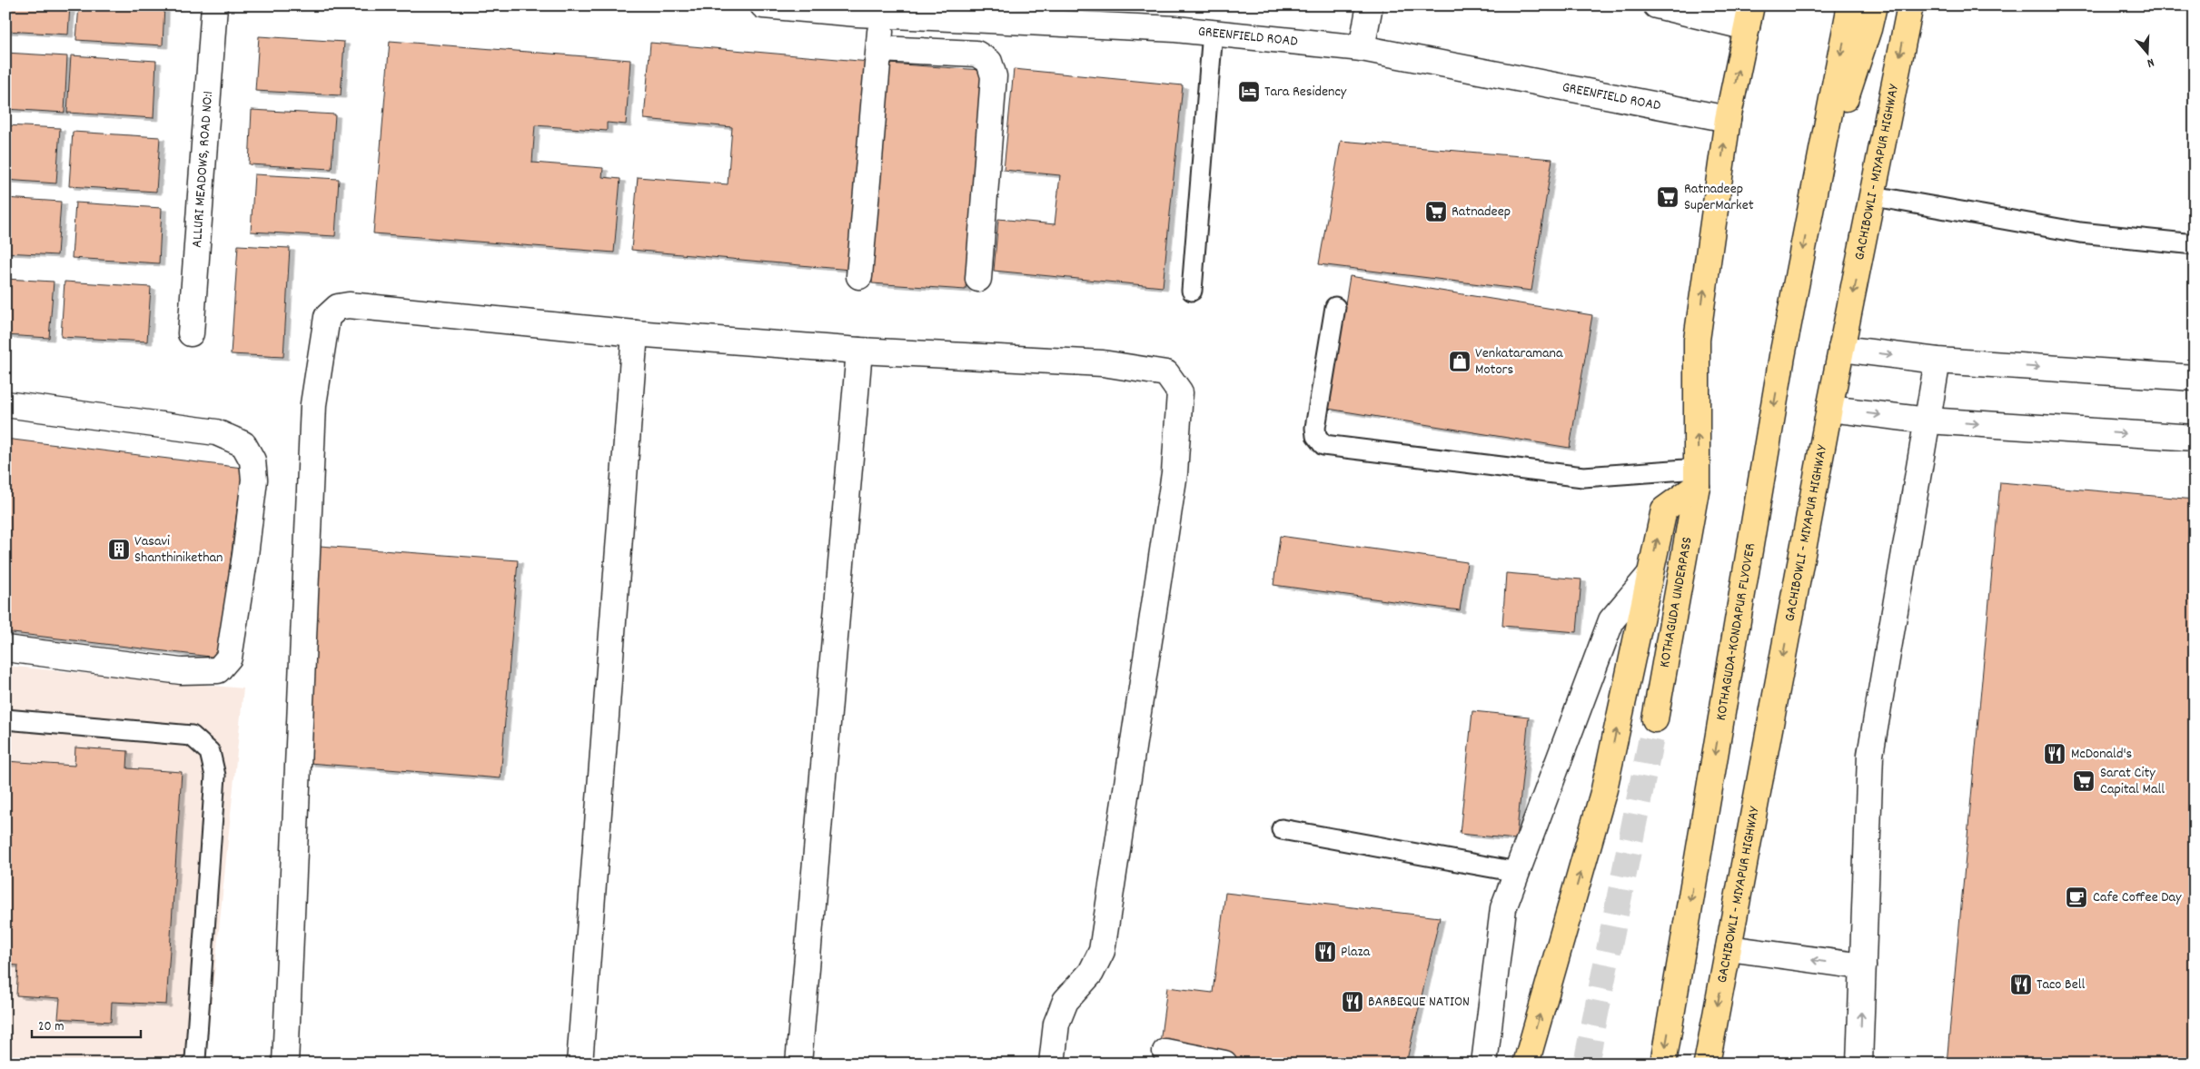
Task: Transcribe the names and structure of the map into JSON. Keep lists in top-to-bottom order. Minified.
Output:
{"streets":{"main road":["GACHIBOWLI - MIYAPUR HIGHWAY","KOTHAGUDA UNDERPASS","KOTHAGUDA-KONDAPUR FLYOVER"],"street":["GREENFIELD ROAD","ALLURI MEADOWS, ROAD NO:1"]},"places":{"hotel":["Tara Residency"],"supermarket":["Ratnadeep SuperMarket","Ratnadeep","Sarat City Capital Mall"],"shop":["Venkataramana Motors"],"building":["Vasavi Shanthinikethan"],"restaurant":["McDonald's","Plaza","Taco Bell","BARBEQUE NATION"],"cafe":["Cafe Coffee Day"]},"scale_bar":"20 m","north":"bottom"}
